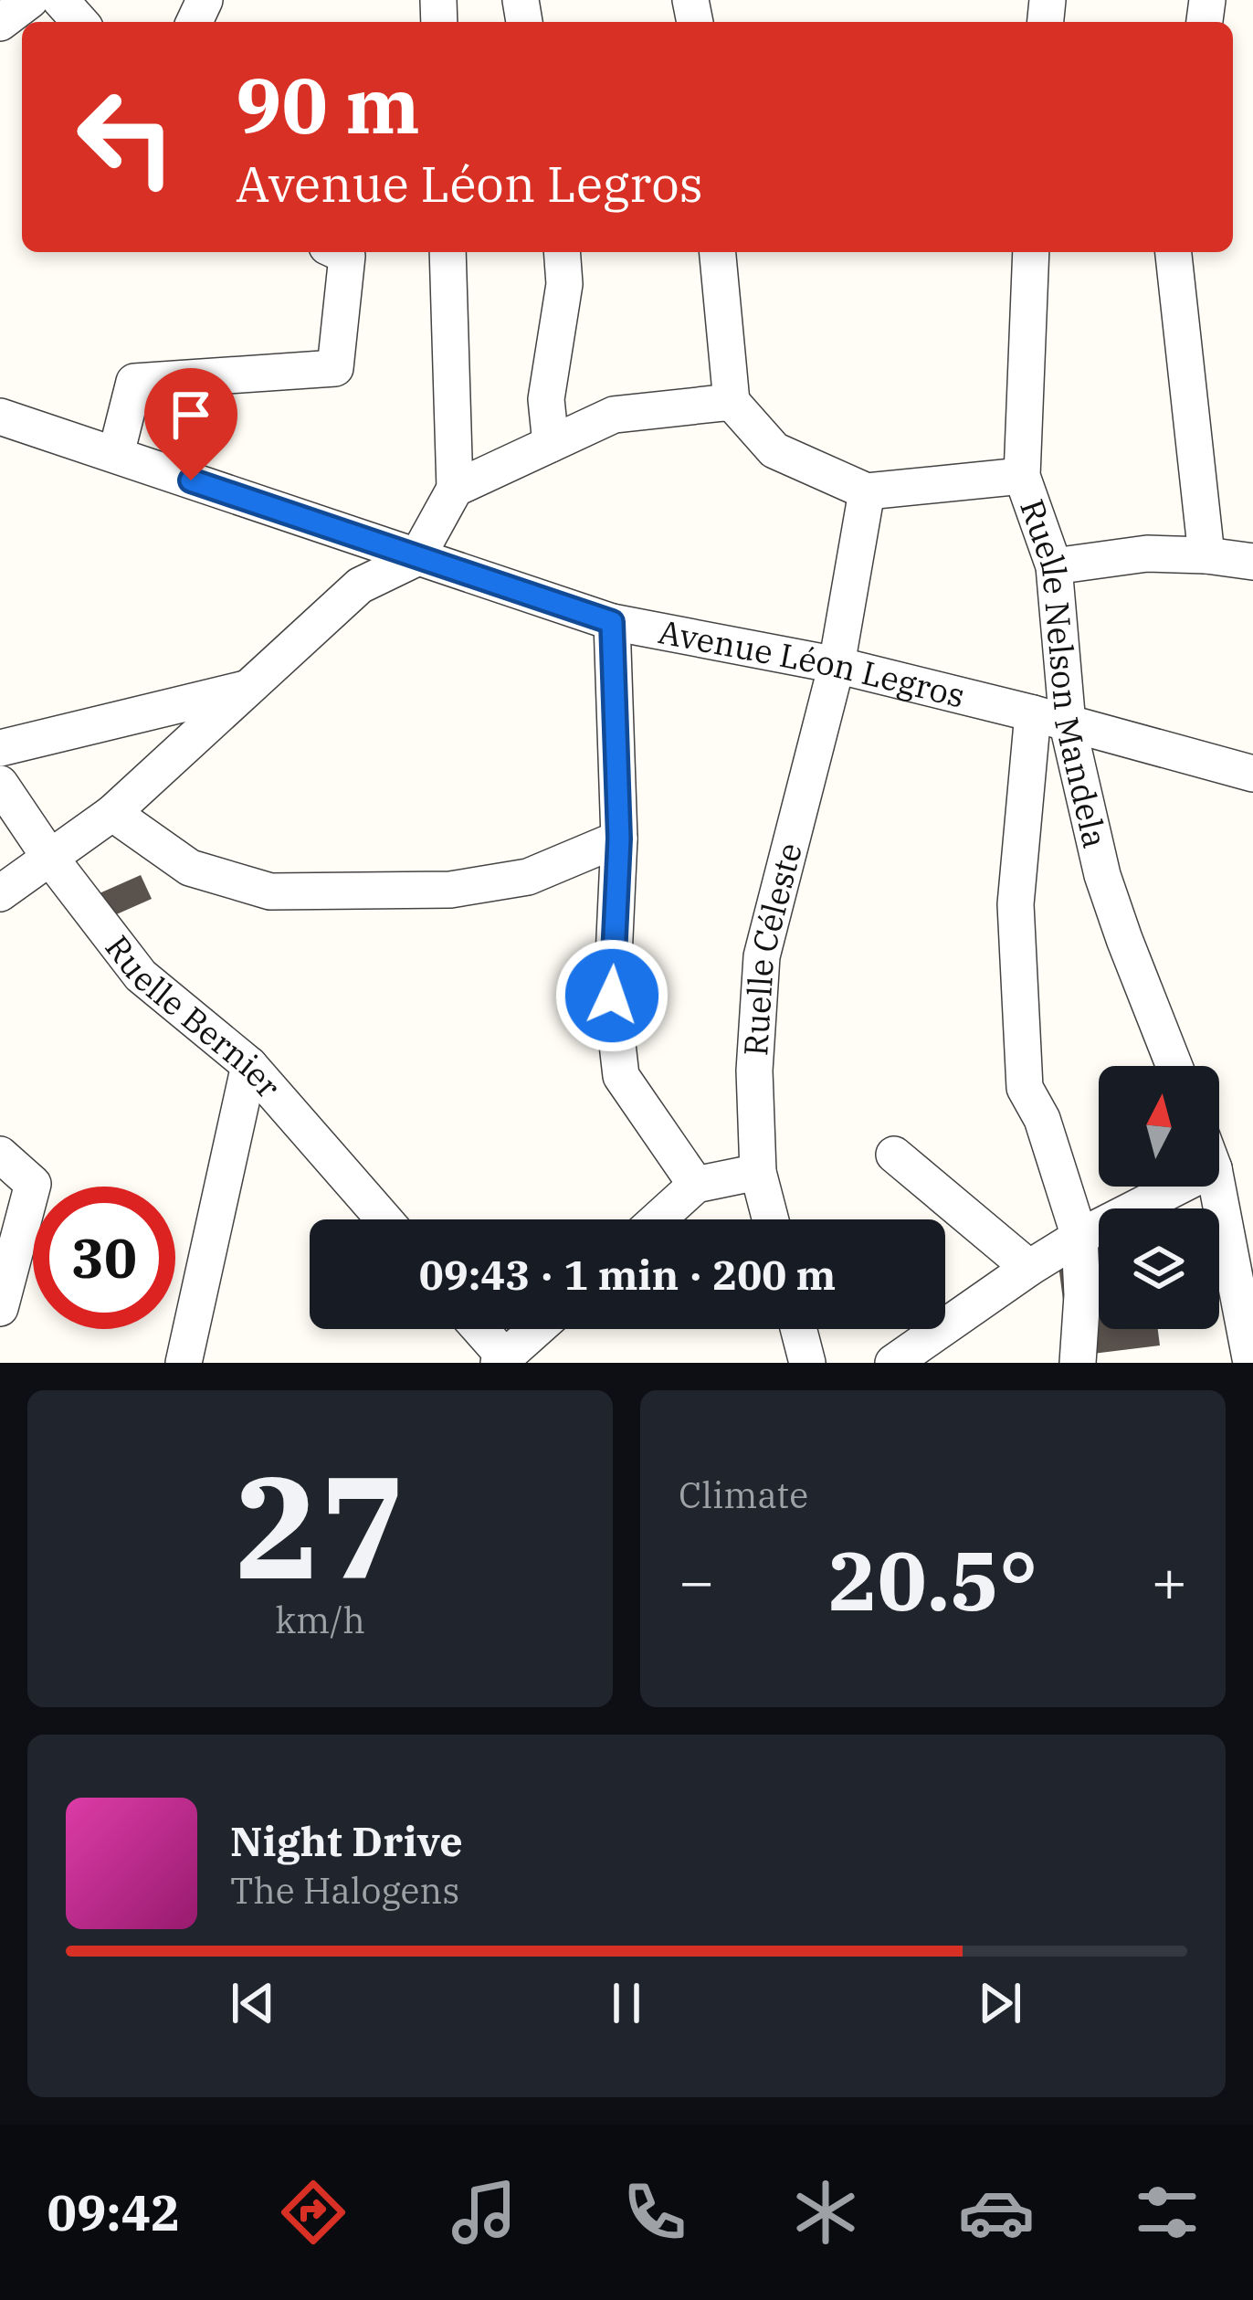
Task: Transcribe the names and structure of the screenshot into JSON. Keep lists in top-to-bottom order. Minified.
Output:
{"streets":{"street":["Avenue Léon Legros","Ruelle Nelson Mandela","Ruelle Céleste","Ruelle Bernier"]},"crossings":[["Avenue Léon Legros","Ruelle Nelson Mandela"],["Avenue Léon Legros","Ruelle Céleste"]],"north":"top","page":{"turn":["90 m","Avenue Léon Legros"],"limit":"30","trip":"09:43 · 1 min · 200 m","tile":[["27","km/h"],"Climate"],"heat":["−","20.5°","+"],"song":["Night Drive","The Halogens"],"tabs":"09:42"}}
